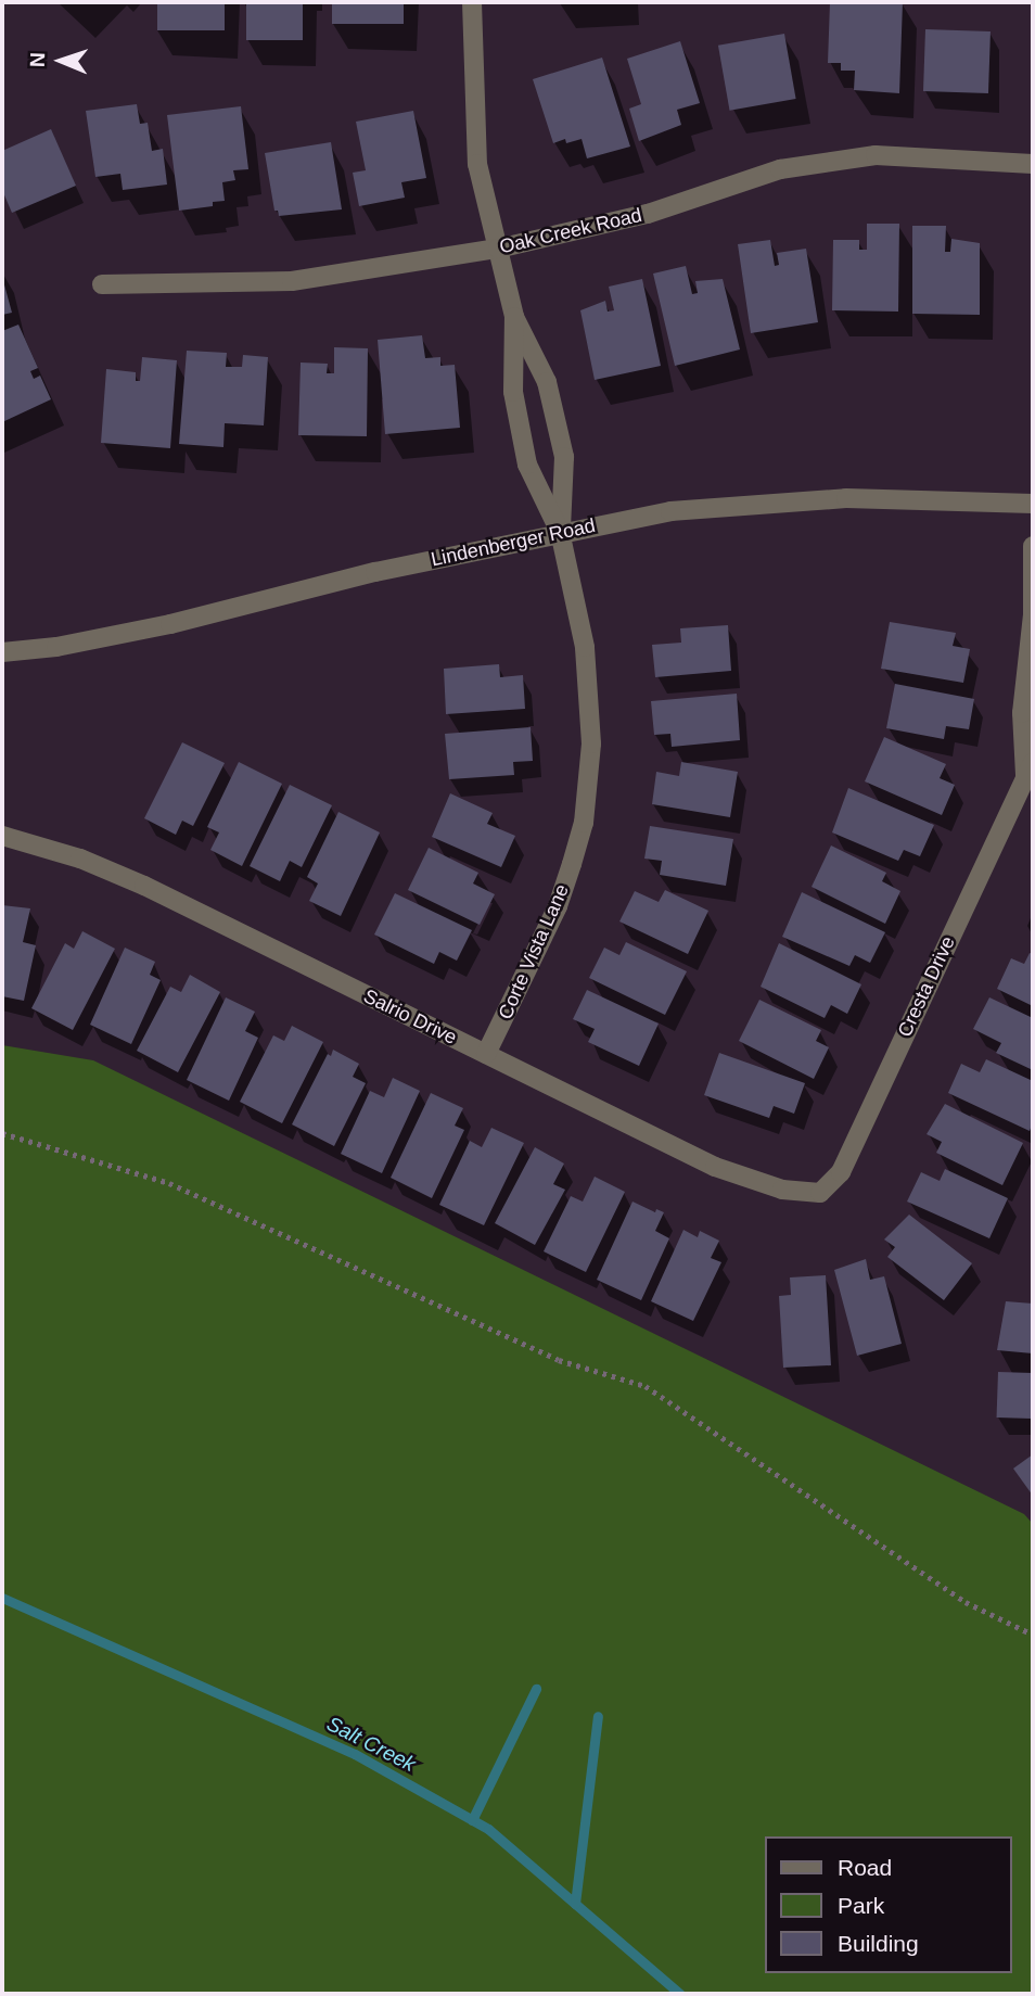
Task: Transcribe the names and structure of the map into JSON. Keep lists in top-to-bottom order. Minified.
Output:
{"streets":{"street":["Oak Creek Road","Lindenberger Road","Corte Vista Lane","Cresta Drive","Salrio Drive"]},"crossings":[["Lindenberger Road","Corte Vista Lane"],["Corte Vista Lane","Salrio Drive"],["Cresta Drive","Salrio Drive"]],"water":["Salt Creek"],"legend":["Road","Park","Building"],"north":"left"}
